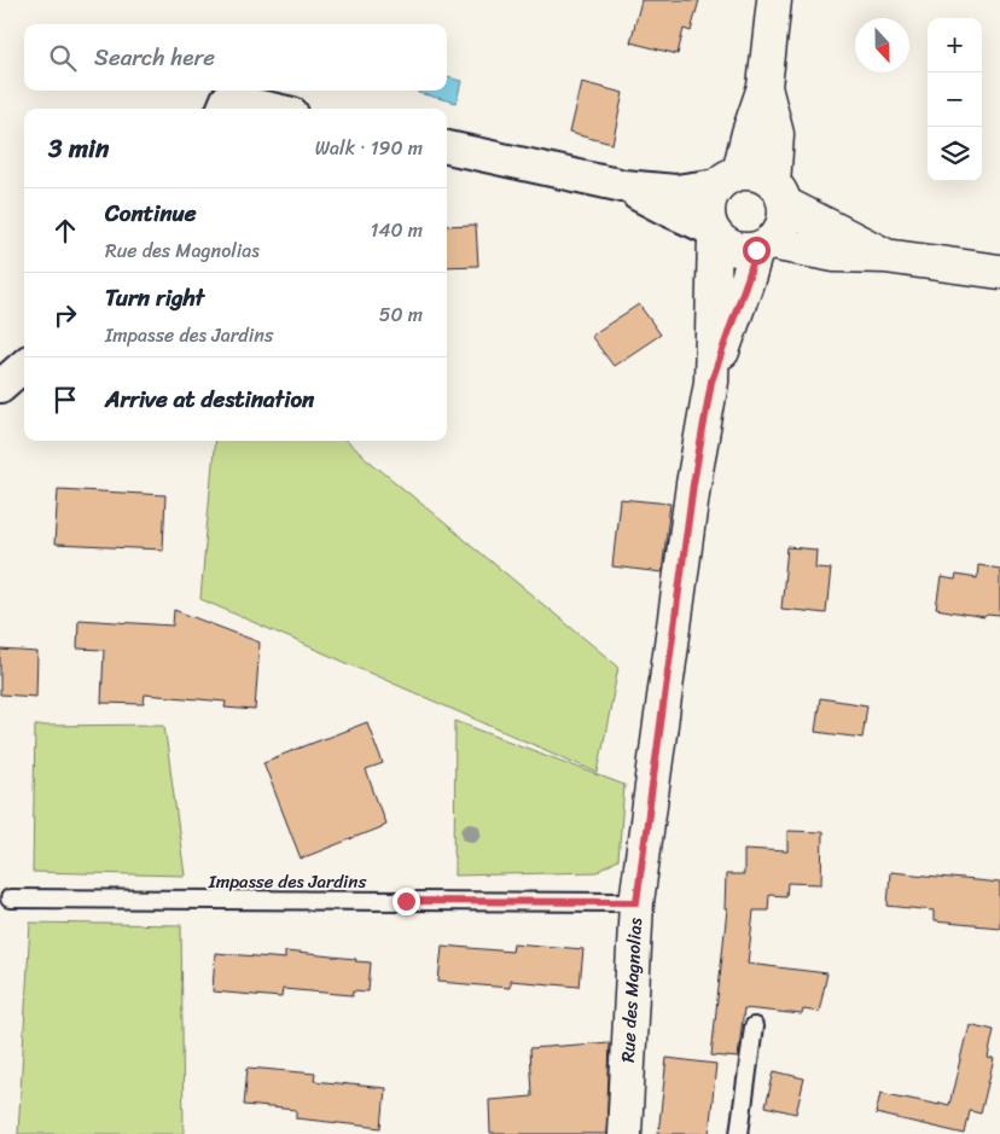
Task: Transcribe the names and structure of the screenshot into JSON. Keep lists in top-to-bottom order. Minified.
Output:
{"streets":{"street":["Rue des Magnolias"],"lane":["Impasse des Jardins"]},"crossings":[["Impasse des Jardins","Rue des Magnolias"]],"north":"bottom","page":{"map_buttons":["+","−"],"search":"Search here","heading":["3 min","Walk · 190 m"],"list":[["Continue","Rue des Magnolias","140 m"],["Turn right","Impasse des Jardins","50 m"],"Arrive at destination"]}}
